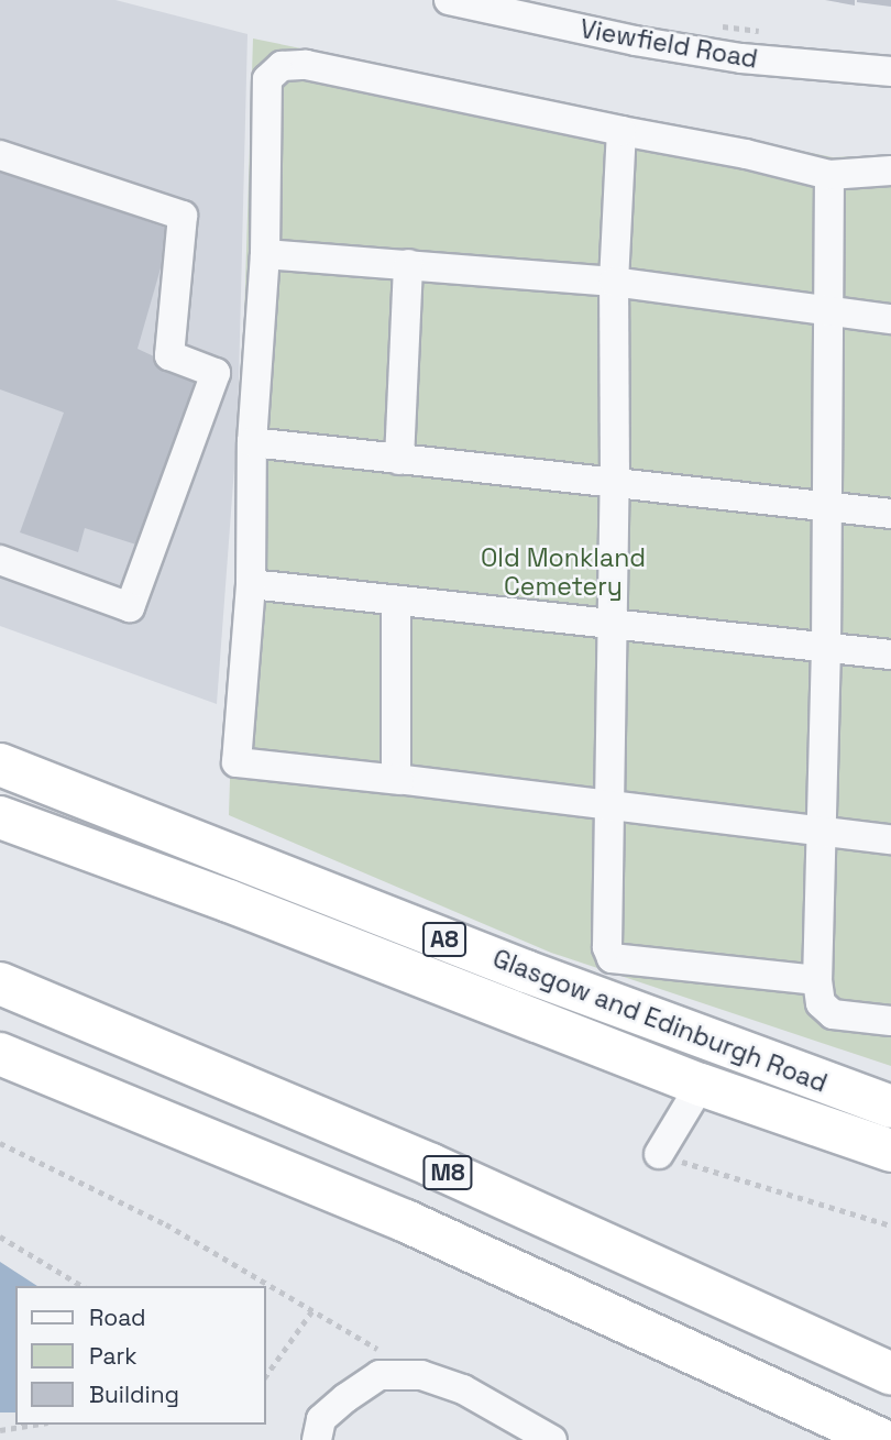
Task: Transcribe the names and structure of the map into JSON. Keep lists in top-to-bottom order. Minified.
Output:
{"streets":{"highway":["A8","Glasgow and Edinburgh Road","M8"],"street":["Viewfield Road"]},"parks":["Old Monkland Cemetery"],"legend":["Road","Park","Building"]}
